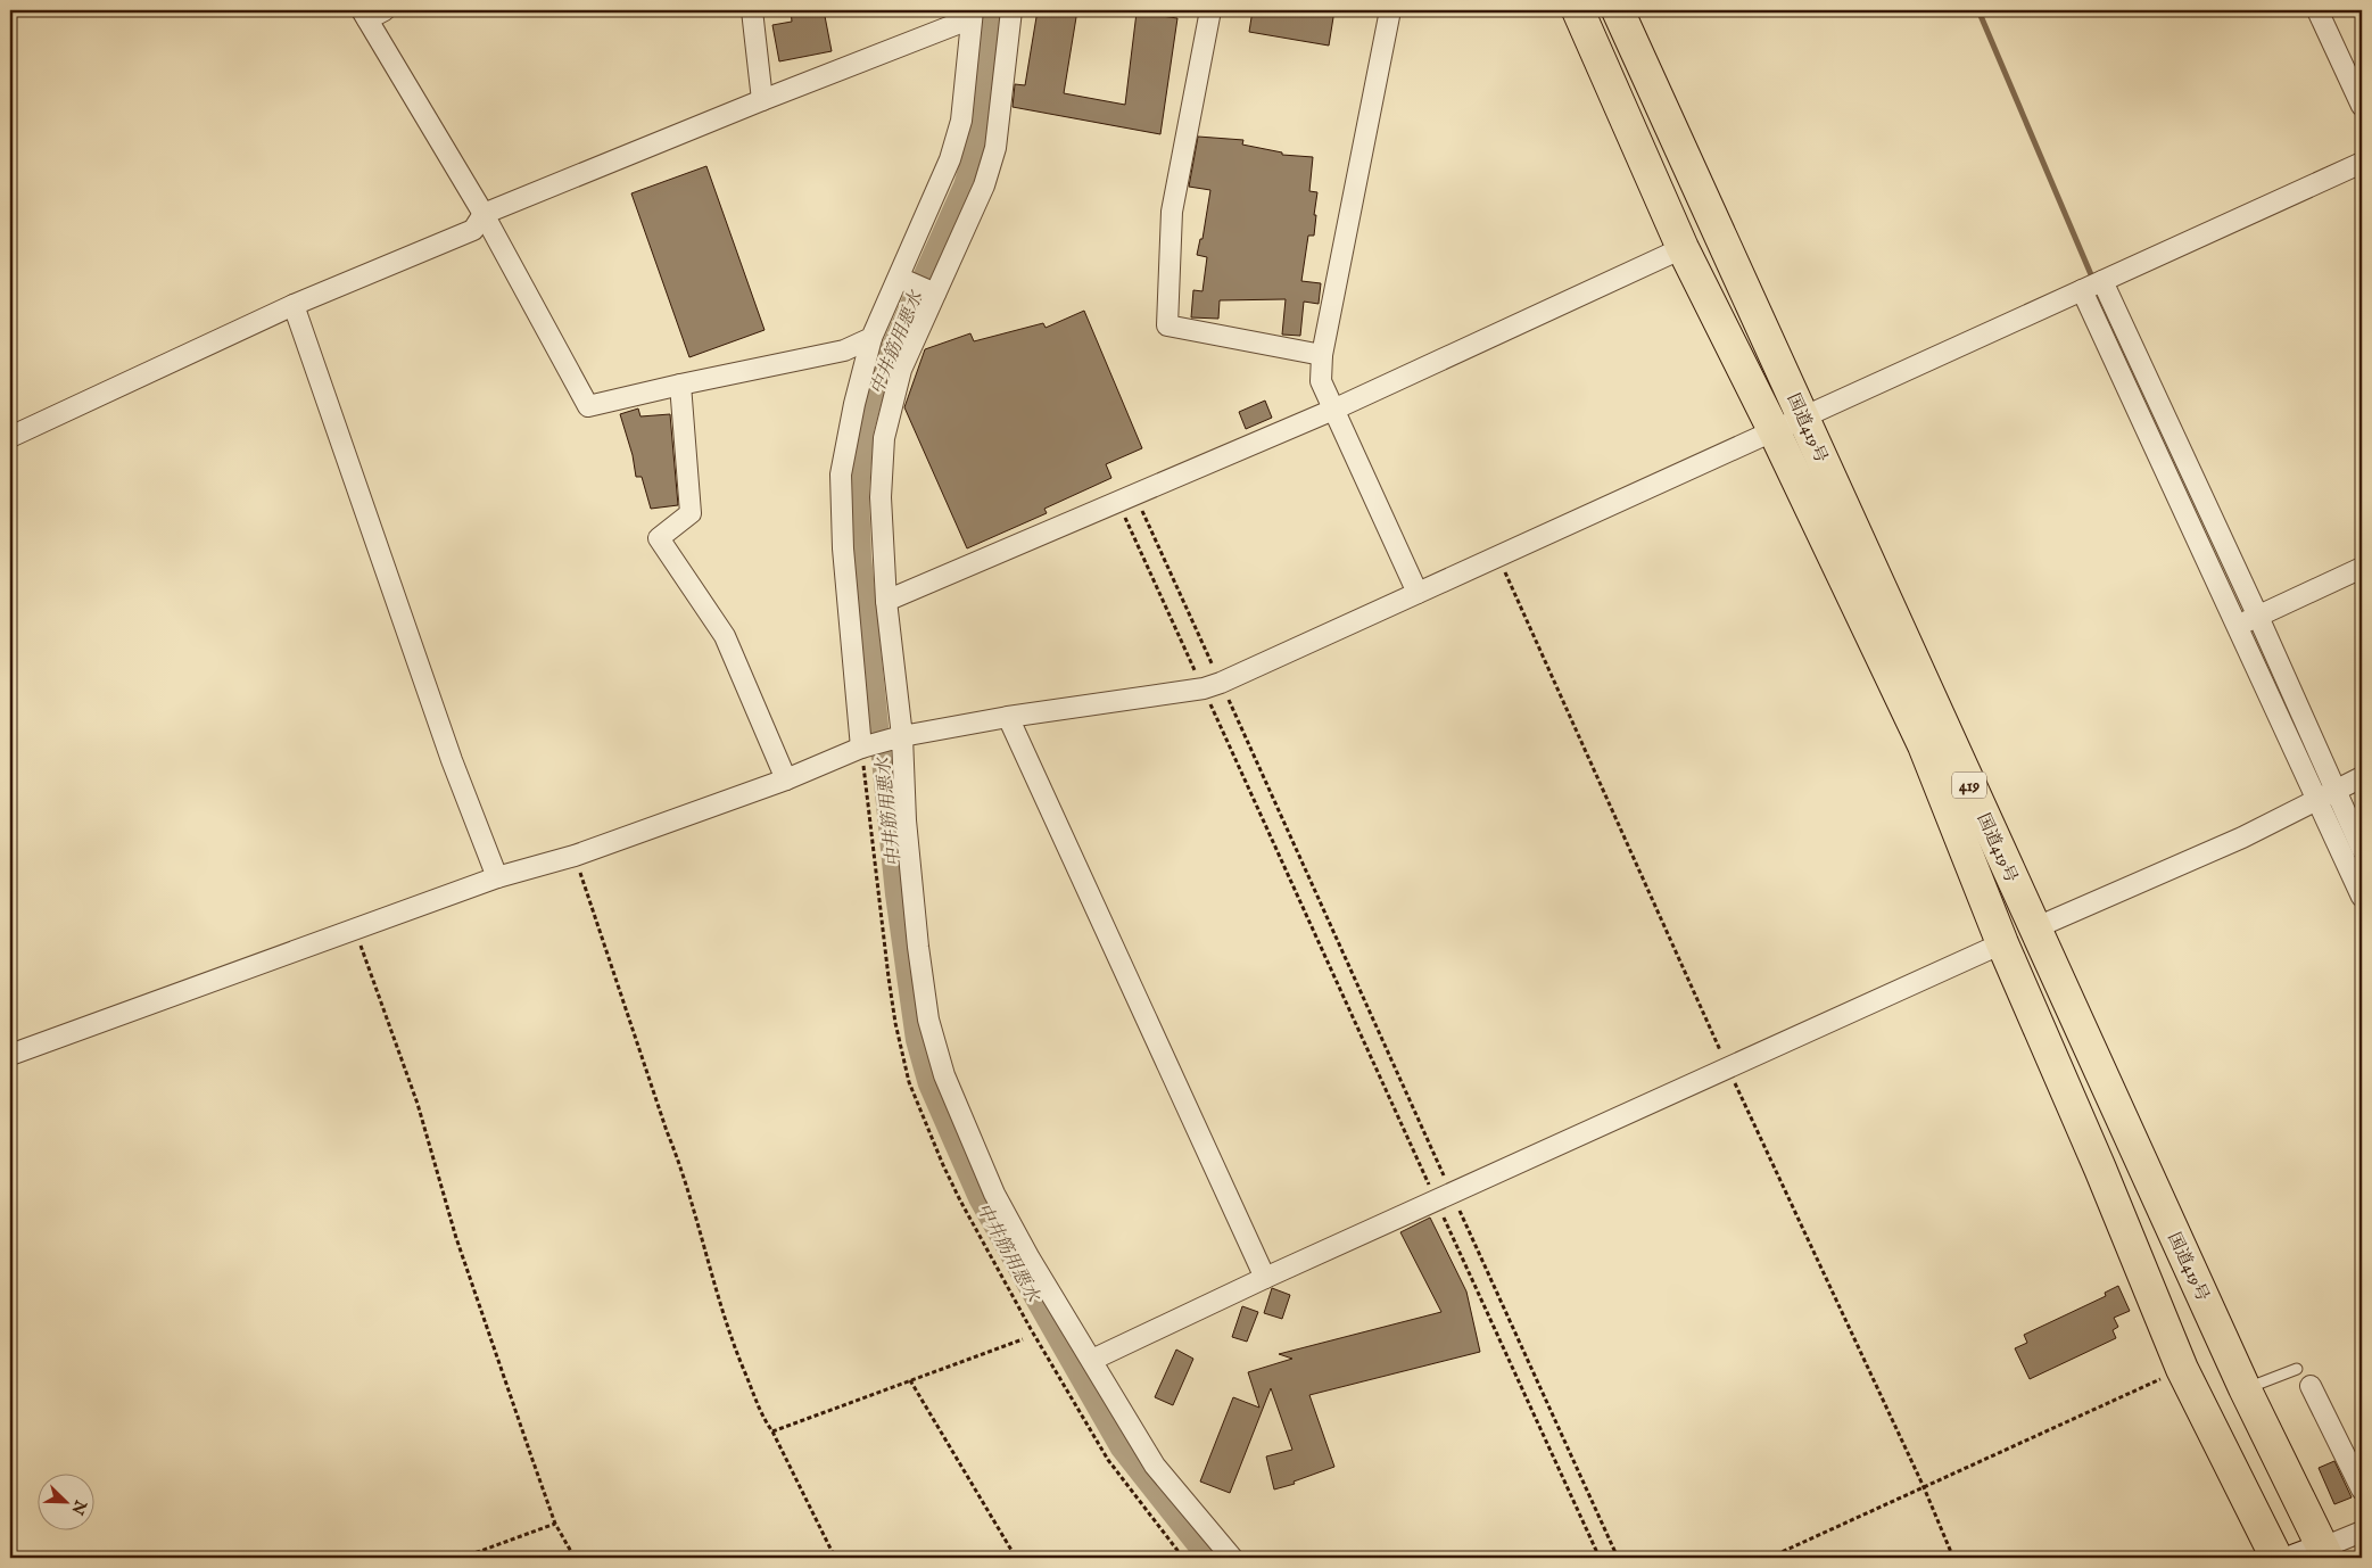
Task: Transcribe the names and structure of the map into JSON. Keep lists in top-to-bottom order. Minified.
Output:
{"streets":{"highway":["国道419号","419"]},"water":["中井筋用悪水"],"north":"bottom right"}
